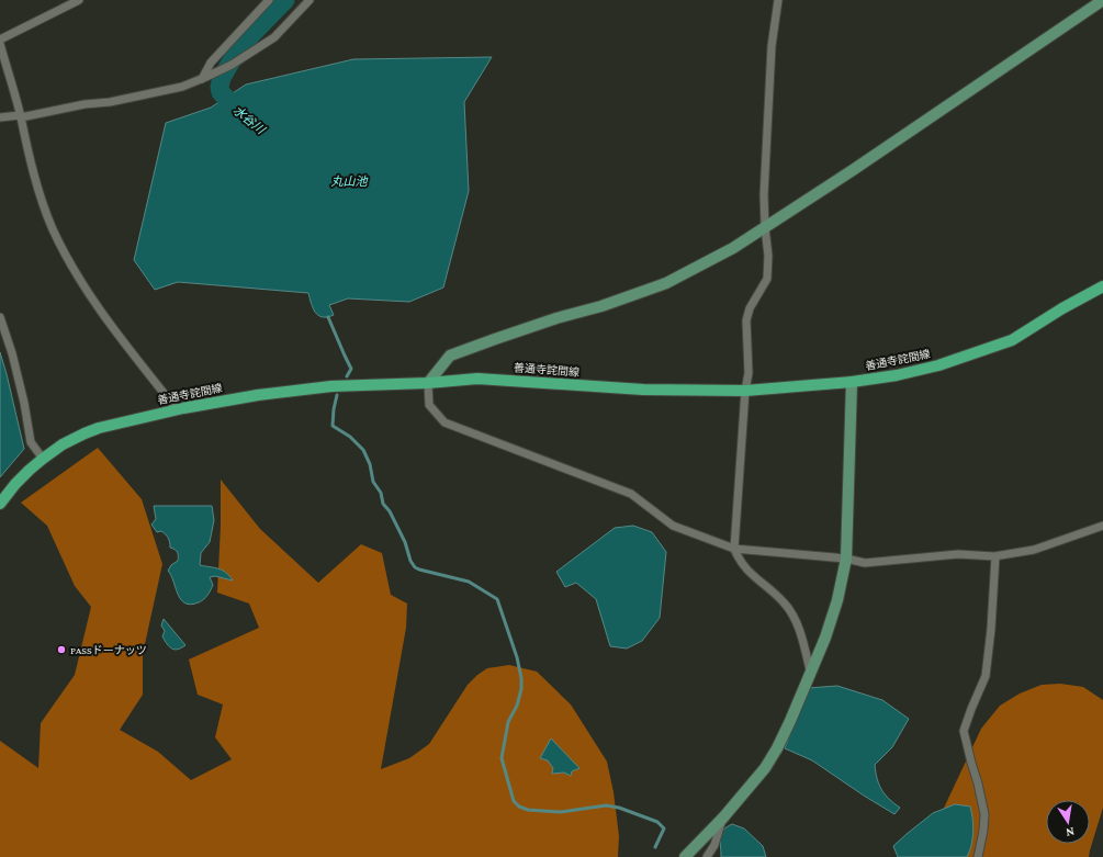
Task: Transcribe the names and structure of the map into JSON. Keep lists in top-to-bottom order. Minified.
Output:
{"streets":{"main road":["善通寺詫間線"]},"water":["水谷川","丸山池"],"places":["PASSドーナッツ"],"north":"bottom"}
